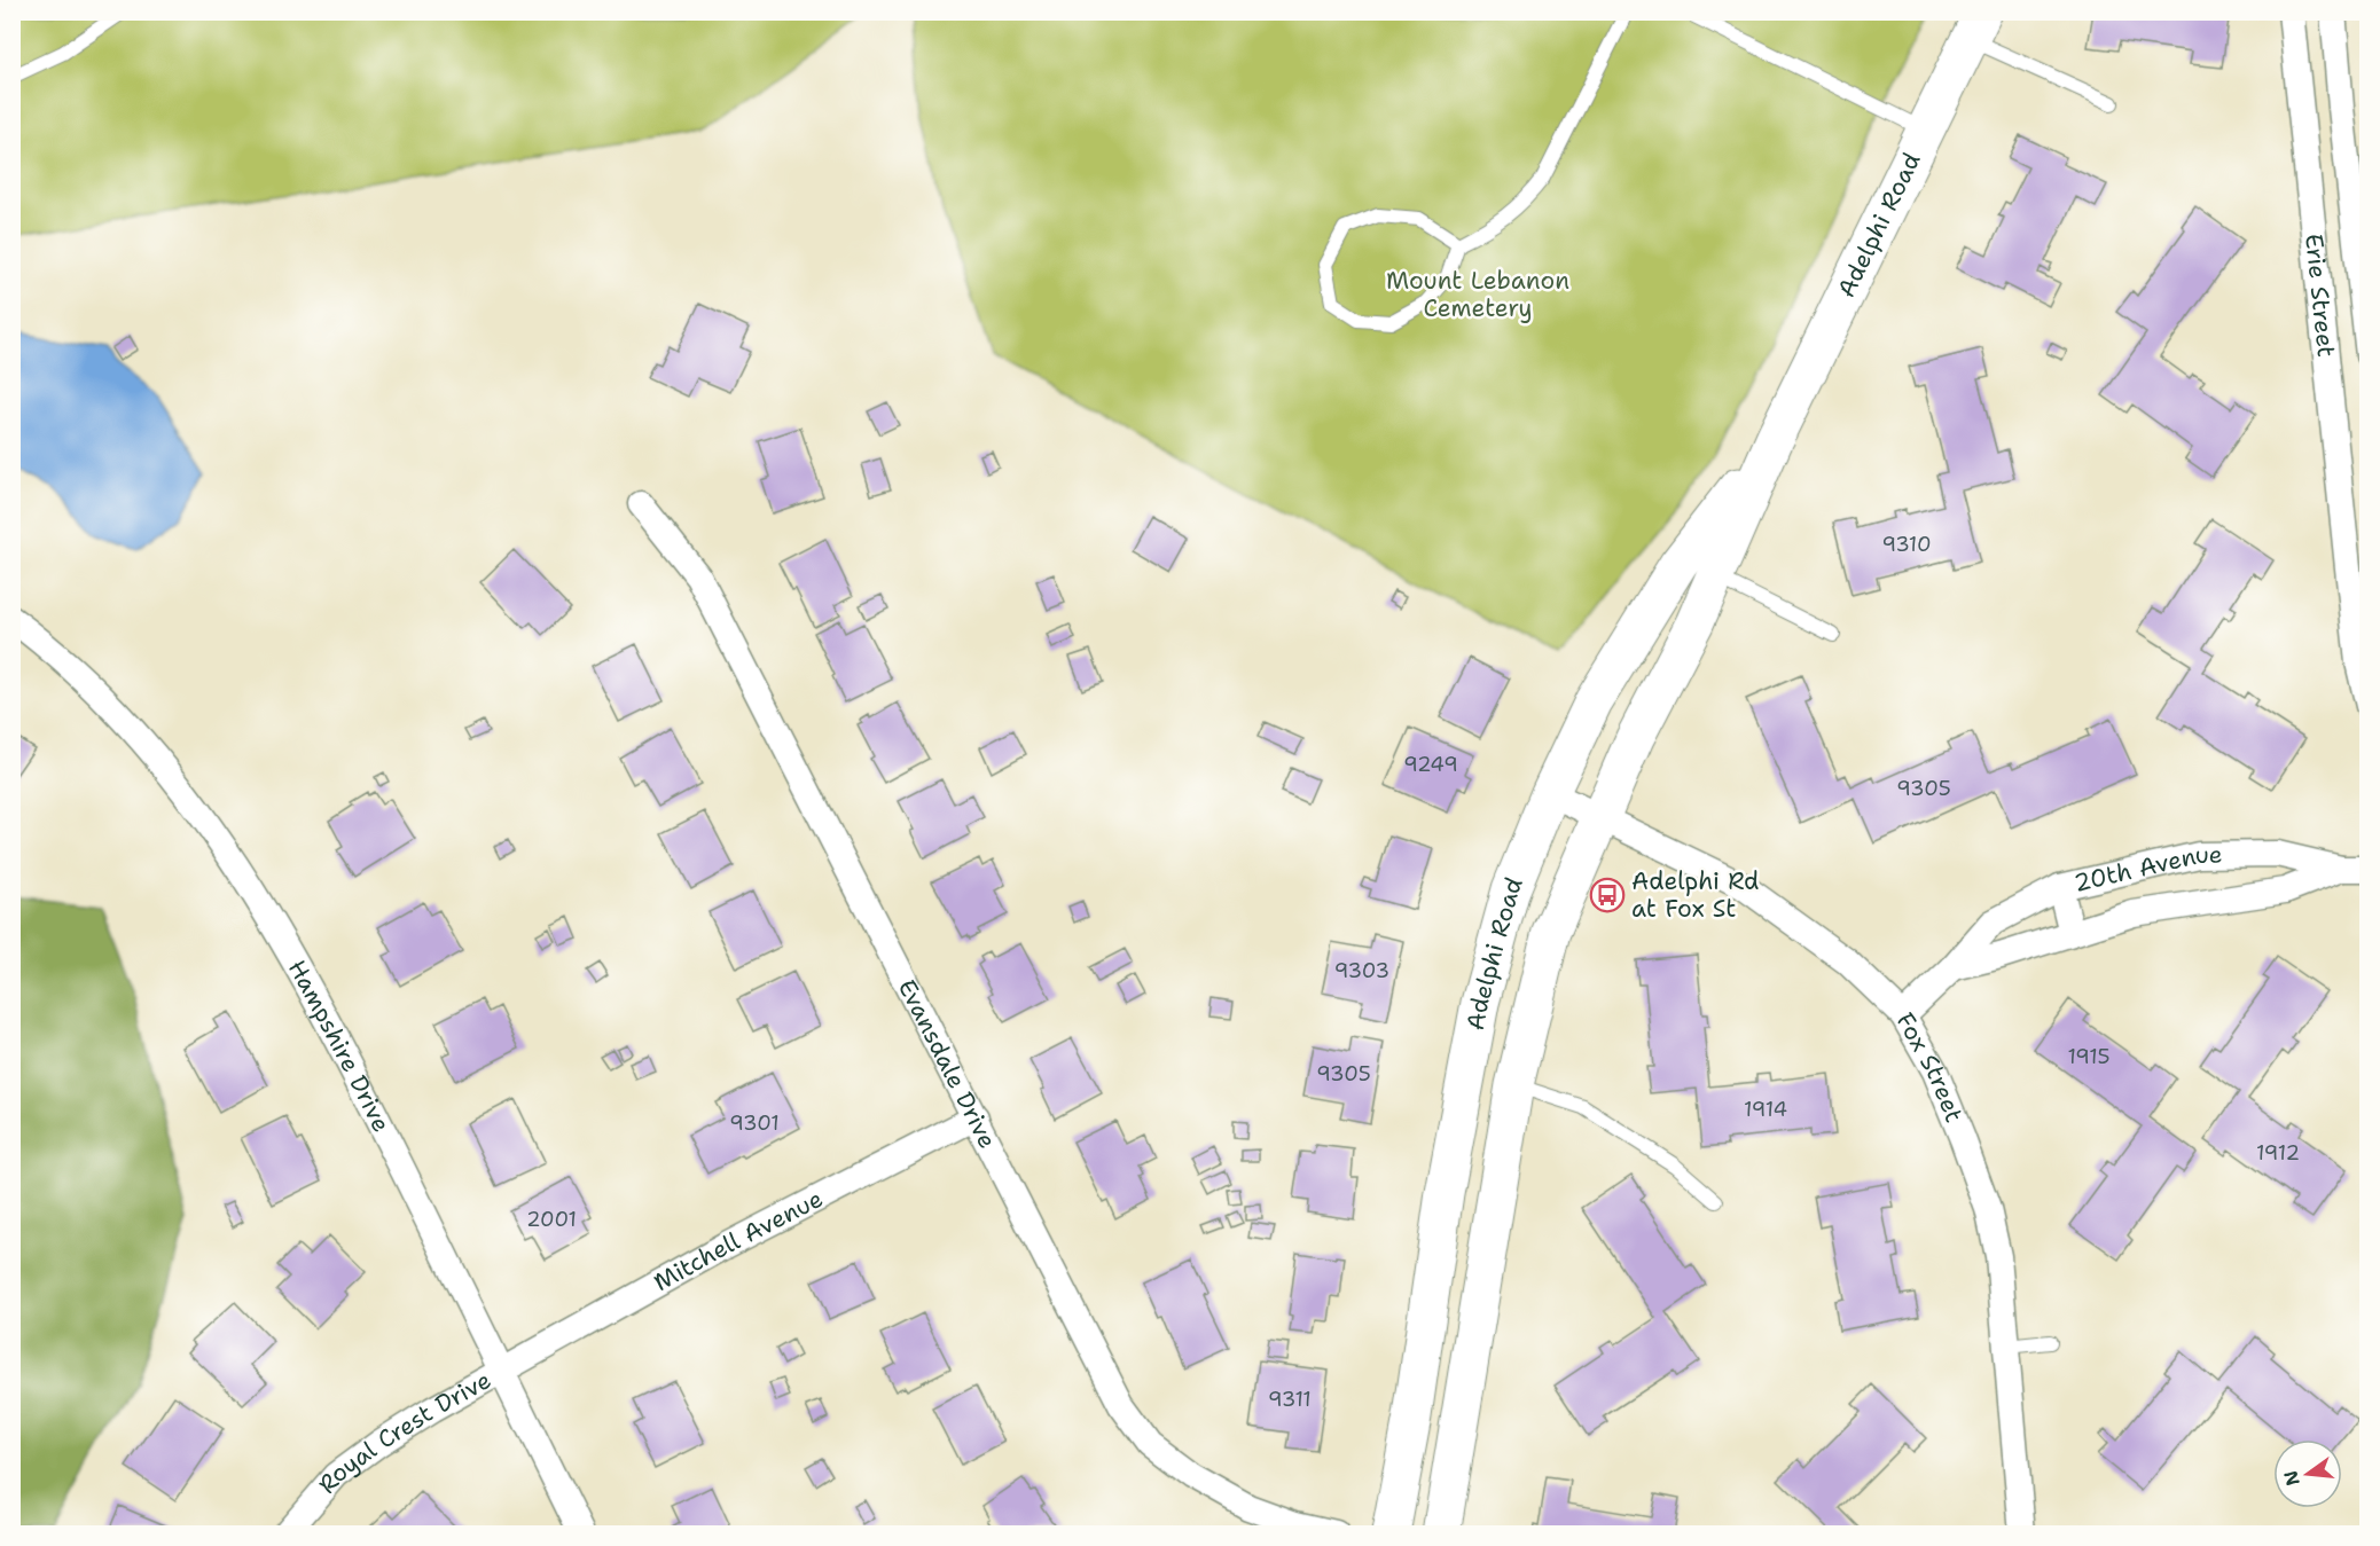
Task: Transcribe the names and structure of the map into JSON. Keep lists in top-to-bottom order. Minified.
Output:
{"streets":{"main road":["Adelphi Road"],"street":["Erie Street","20th Avenue","Hampshire Drive","Evansdale Drive","Fox Street","Mitchell Avenue","Royal Crest Drive"]},"crossings":[["Adelphi Road","Fox Street"],["20th Avenue","Fox Street"],["Hampshire Drive","Mitchell Avenue"],["Hampshire Drive","Royal Crest Drive"],["Evansdale Drive","Mitchell Avenue"],["Mitchell Avenue","Royal Crest Drive"]],"parks":["Mount Lebanon Cemetery"],"places":{"bus stop":["Adelphi Rd at Fox St"]},"house_numbers":["9310","9249","9305","9303","1915","9305","1914","9301","1912","2001","9311"],"north":"left"}
